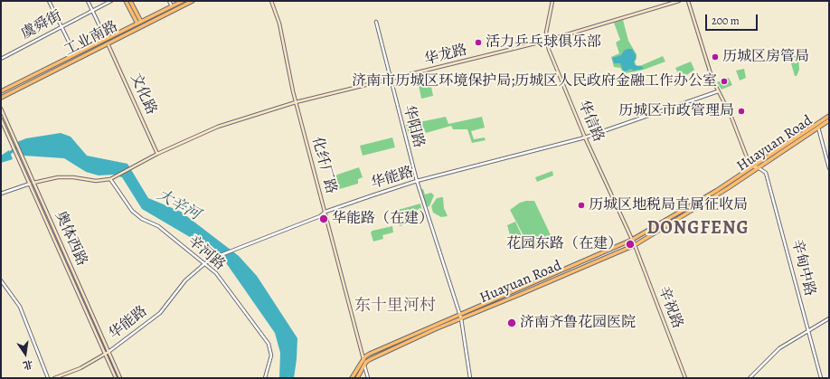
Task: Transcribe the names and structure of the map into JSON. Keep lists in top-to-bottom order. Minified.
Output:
{"streets":{"main road":["工业南路","华龙路","文化路","华信路","Huayuan Road","化纤厂路","奥体西路","辛祝路"],"street":["虞舜街","华阳路","华能路","辛河路","辛甸中路"]},"crossings":[["工业南路","文化路"],["华龙路","文化路"],["华龙路","华信路"],["华龙路","华阳路"],["华龙路","化纤厂路"],["华龙路","辛河路"],["华信路","Huayuan Road"],["华信路","华能路"],["华信路","辛祝路"],["华阳路","Huayuan Road"],["华阳路","华能路"],["Huayuan Road","化纤厂路"],["Huayuan Road","辛甸中路"],["Huayuan Road","辛祝路"],["化纤厂路","华能路"],["华能路","奥体西路"],["华能路","辛河路"]],"districts":["DONGFENG","东十里河村"],"water":["大辛河"],"places":["活力乒乓球俱乐部","历城区房管局","济南市历城区环境保护局;历城区人民政府金融工作办公室","历城区市政管理局","历城区地税局直属征收局","华能路（在建）","花园东路（在建）","济南齐鲁花园医院"],"scale_bar":"200 m","north":"bottom"}
